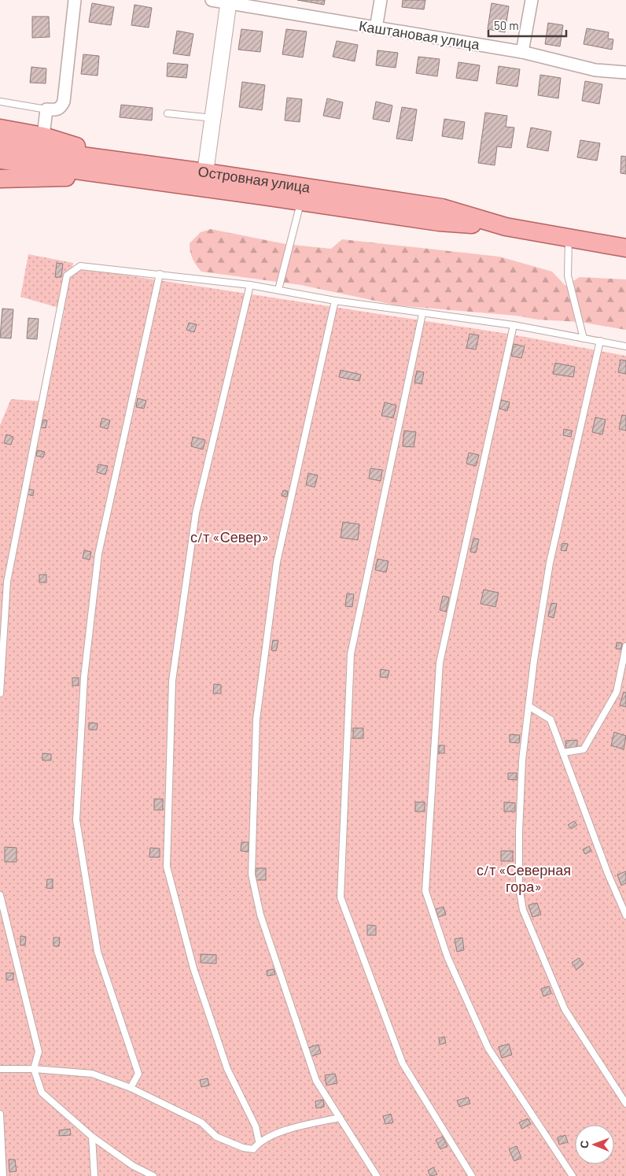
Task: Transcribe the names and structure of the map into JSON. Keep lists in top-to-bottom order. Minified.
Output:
{"streets":{"main road":["Островная улица"],"street":["Каштановая улица"]},"parks":["с/т «Север»","с/т «Северная гора»"],"scale_bar":"50 m","north":"left"}
